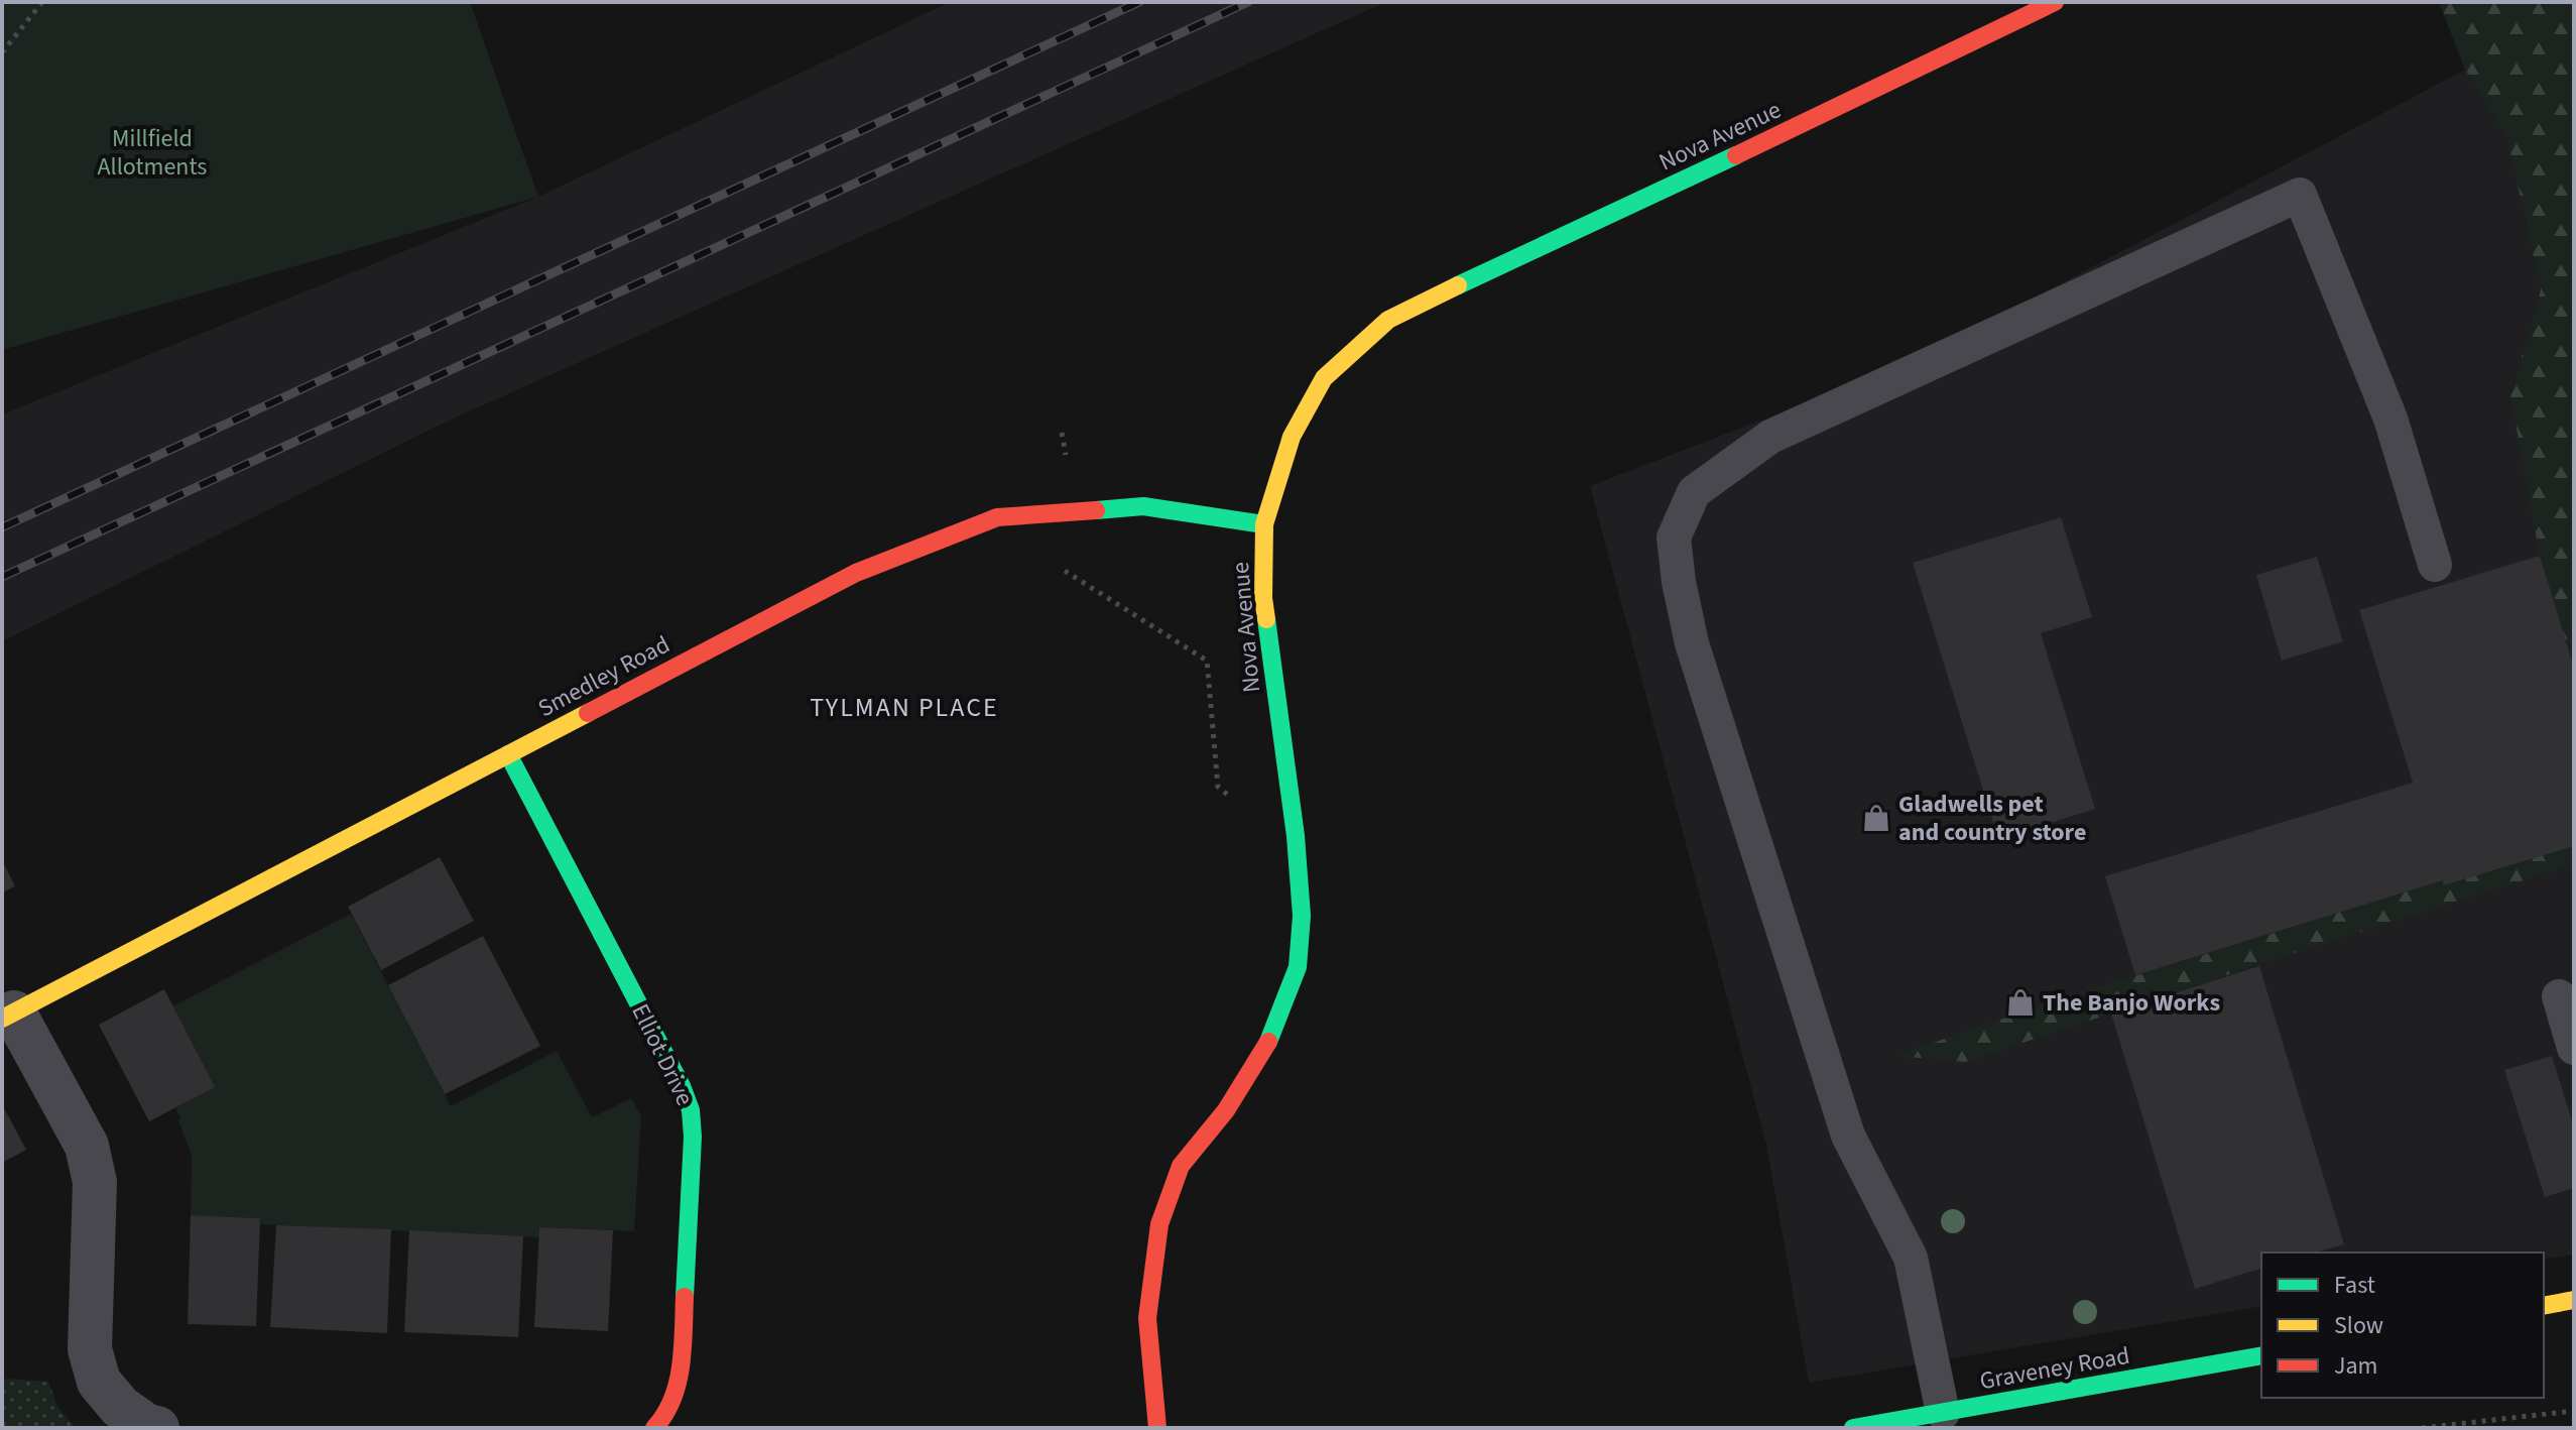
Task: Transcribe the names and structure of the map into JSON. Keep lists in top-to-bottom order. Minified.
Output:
{"streets":{"street":["Nova Avenue","Smedley Road","Elliot Drive","Graveney Road"]},"crossings":[["Nova Avenue","Smedley Road"],["Smedley Road","Elliot Drive"]],"districts":["TYLMAN PLACE"],"parks":["Millfield Allotments"],"places":{"shop":["Gladwells pet and country store","The Banjo Works"]},"legend":["Fast","Slow","Jam"]}
